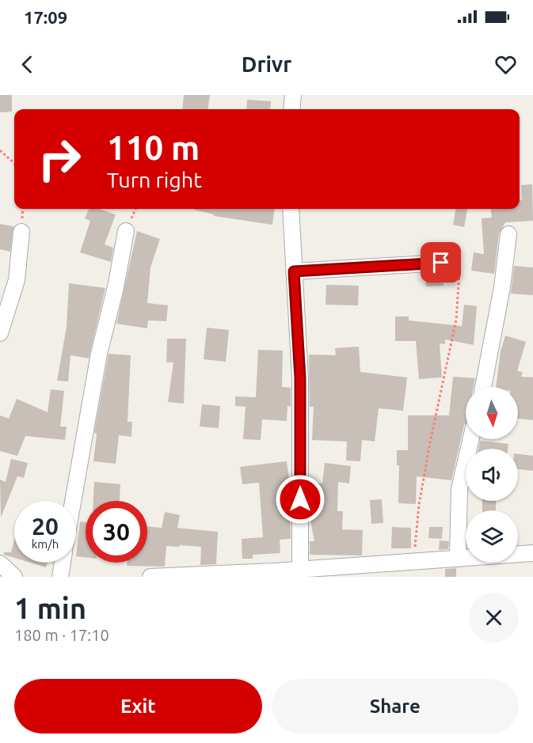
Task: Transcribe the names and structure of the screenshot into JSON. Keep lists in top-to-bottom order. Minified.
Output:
{"north":"bottom","page":{"status":"17:09","header":"Drivr","turn":["110 m","Turn right"],"speed":"20 km/h","limit":"30","heading":["1 min","180 m · 17:10"],"buttons":["Exit","Share"]}}
